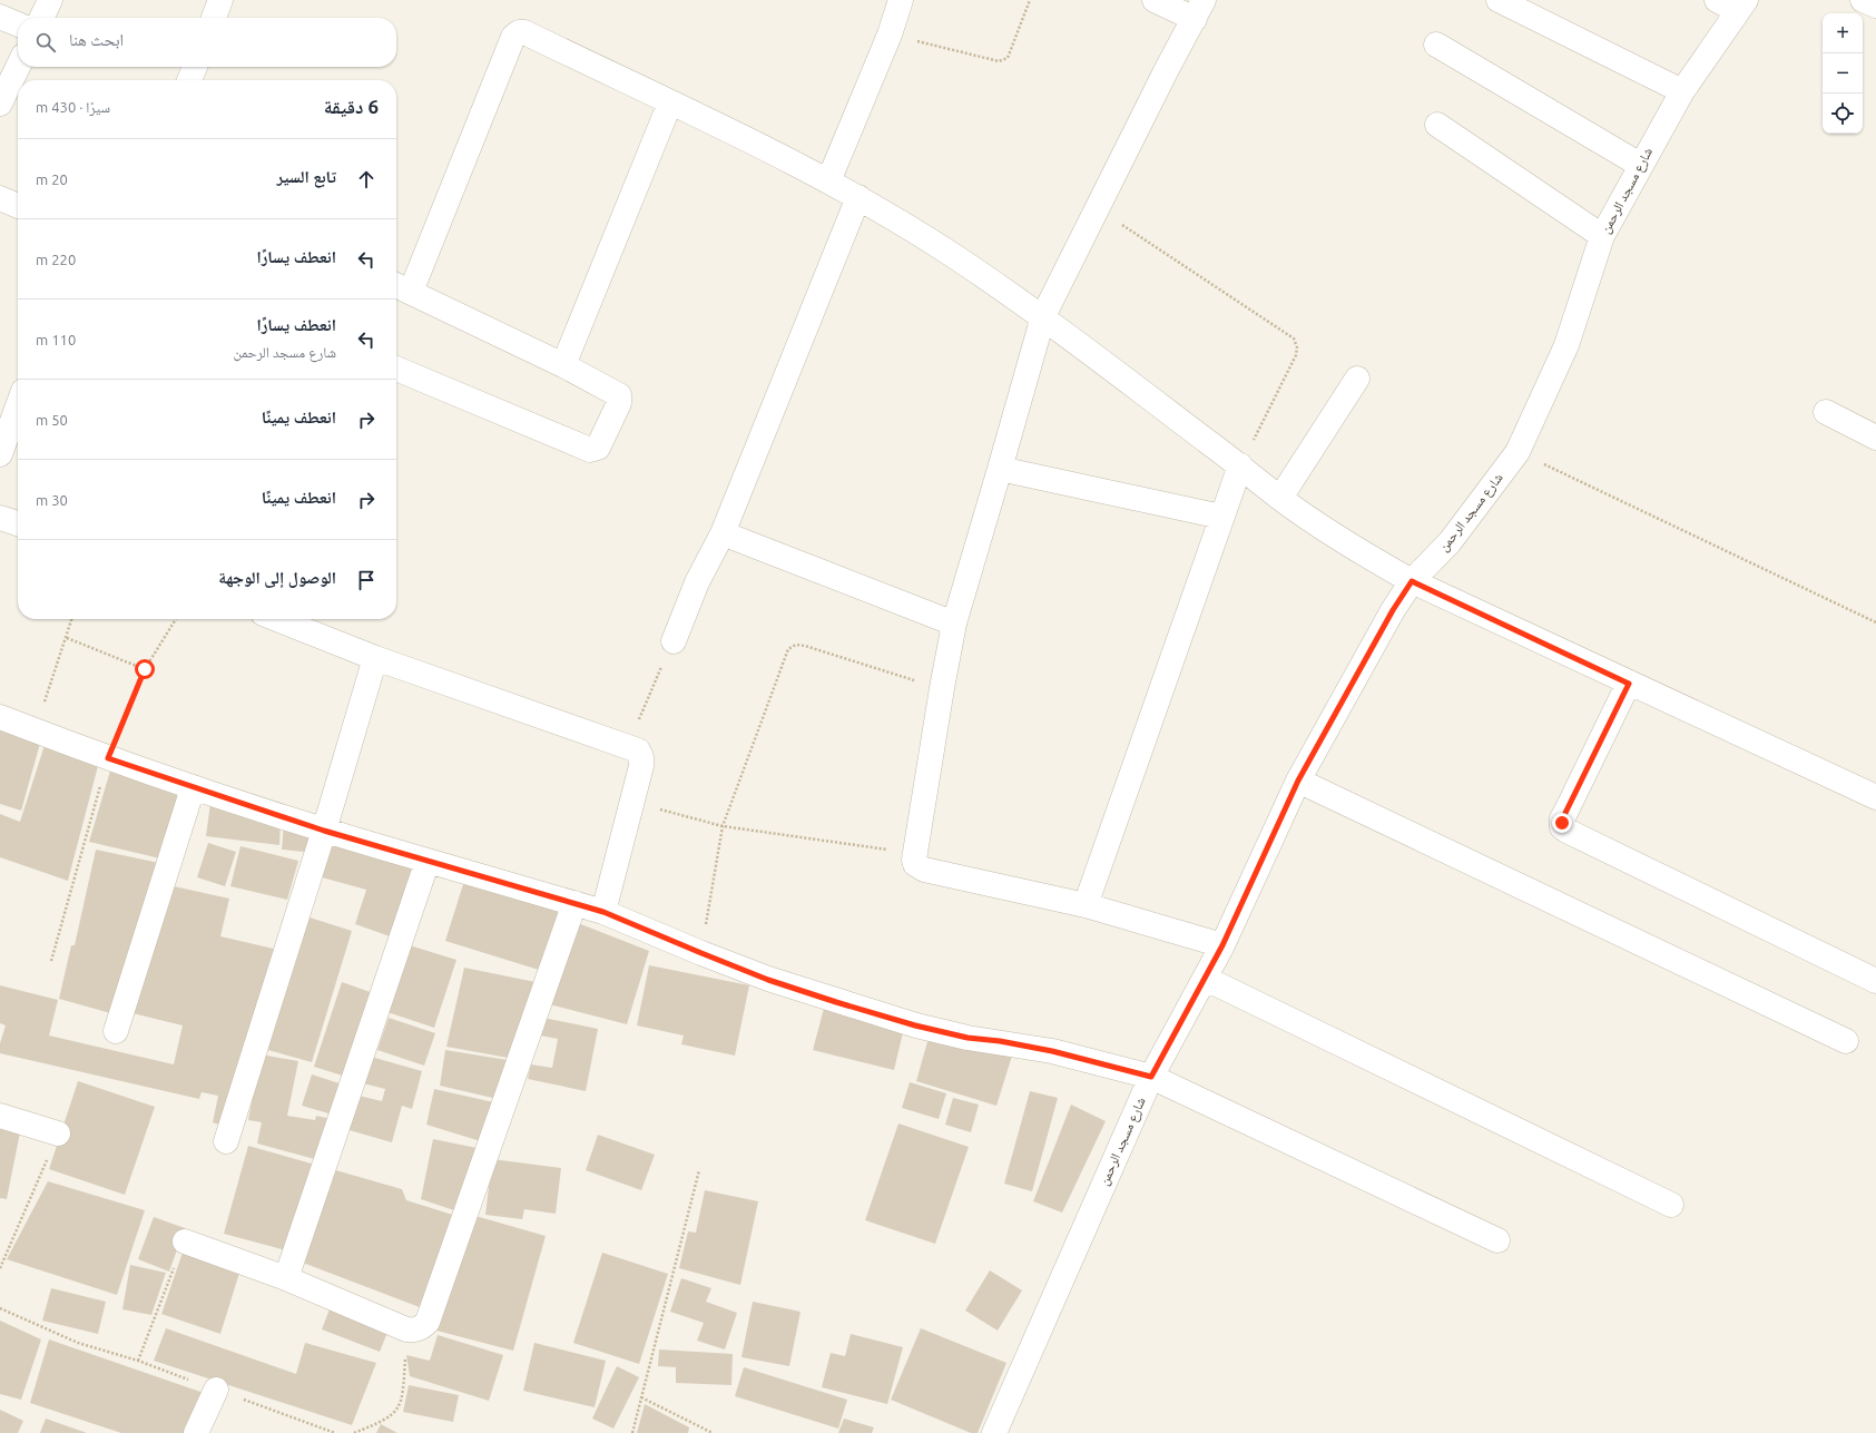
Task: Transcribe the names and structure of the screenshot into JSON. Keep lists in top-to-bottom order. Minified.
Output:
{"streets":{"street":["شارع مسجد الرحمن"]},"page":{"map_buttons":["+","−"],"search":"ابحث هنا","heading":["6 دقيقة","سيرًا · 430 m"],"list":[["تابع السير","20 m"],["انعطف يسارًا","220 m"],["انعطف يسارًا","شارع مسجد الرحمن","110 m"],["انعطف يمينًا","50 m"],["انعطف يمينًا","30 m"],"الوصول إلى الوجهة"]}}
